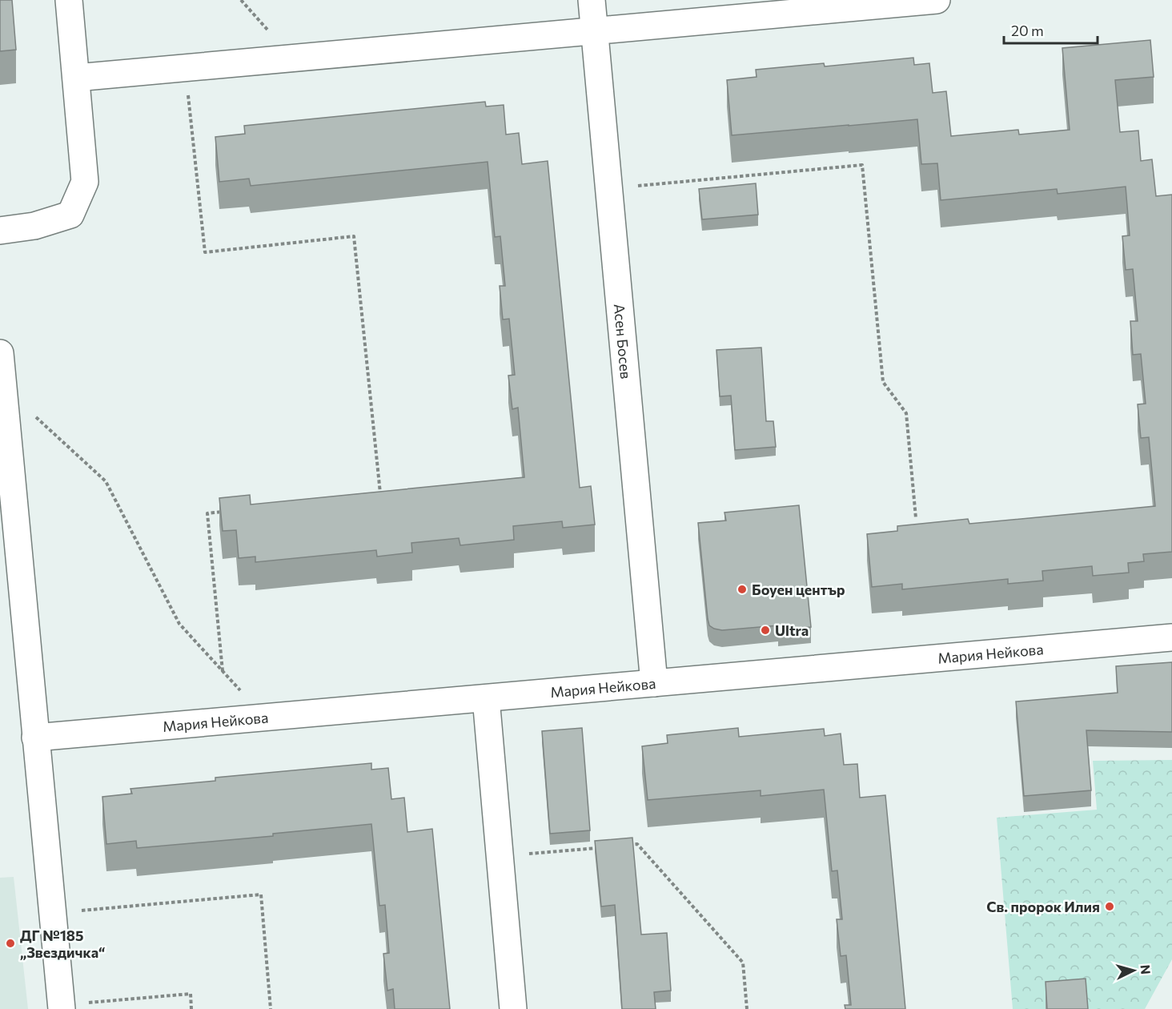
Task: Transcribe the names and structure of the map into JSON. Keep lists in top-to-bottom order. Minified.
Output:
{"streets":{"street":["Асен Босев","Мария Нейкова"]},"crossings":[["Асен Босев","Мария Нейкова"]],"places":["Боуен център","Ultra","Св. пророк Илия","ДГ №185 „Звездичка“"],"scale_bar":"20 m","north":"right"}
